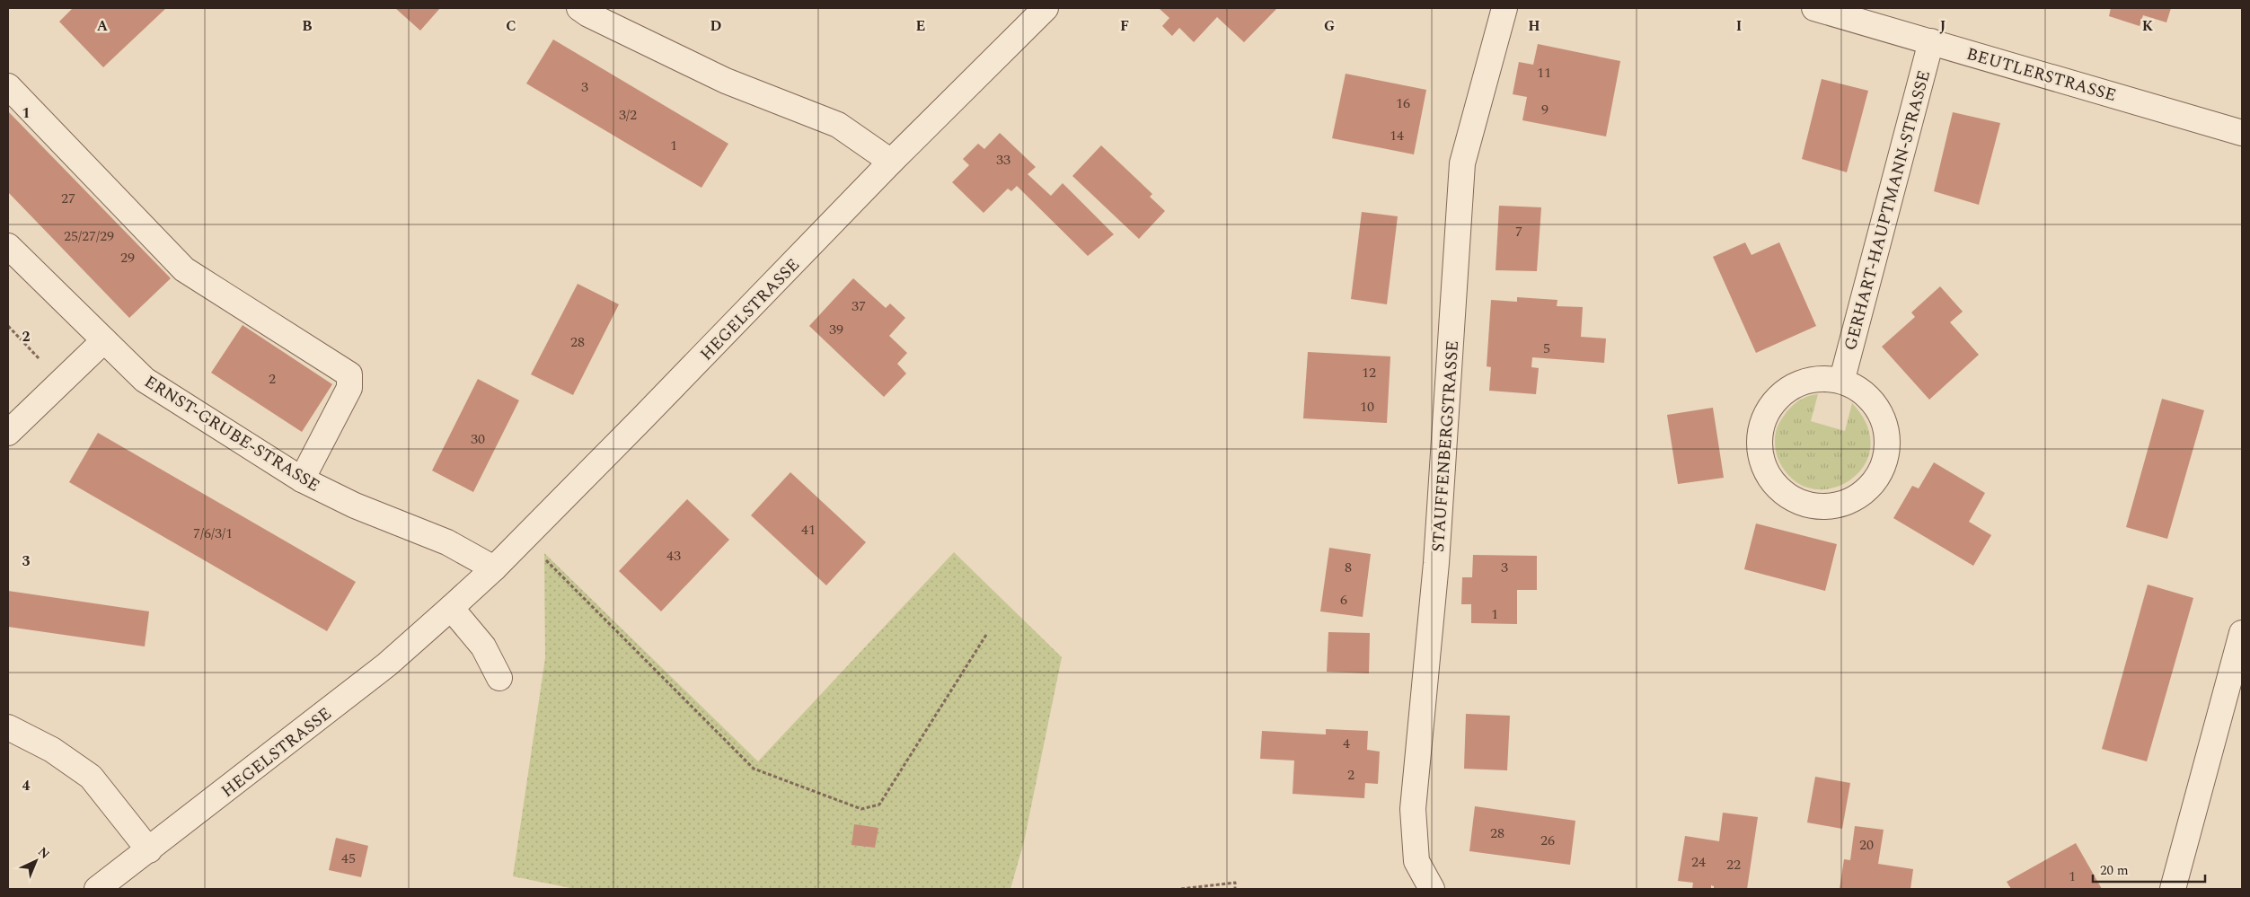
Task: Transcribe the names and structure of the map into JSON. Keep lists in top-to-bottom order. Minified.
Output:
{"streets":{"street":["BEUTLERSTRASSE","GERHART-HAUPTMANN-STRASSE","HEGELSTRASSE","ERNST-GRUBE-STRASSE","STAUFFENBERGSTRASSE"]},"crossings":[["BEUTLERSTRASSE","GERHART-HAUPTMANN-STRASSE"],["HEGELSTRASSE","ERNST-GRUBE-STRASSE"]],"house_numbers":["11","3","16","9","3/2","14","1","33","27","7","25/27/29","29","37","39","28","5","12","2","10","30","41","7/6/3/1","43","8","3","6","1","4","2","28","26","20","45","24","22","1"],"scale_bar":"20 m","north":"top right","grid":{"columns":["A","B","C","D","E","F","G","H","I","J","K"],"rows":["1","2","3","4"]}}
